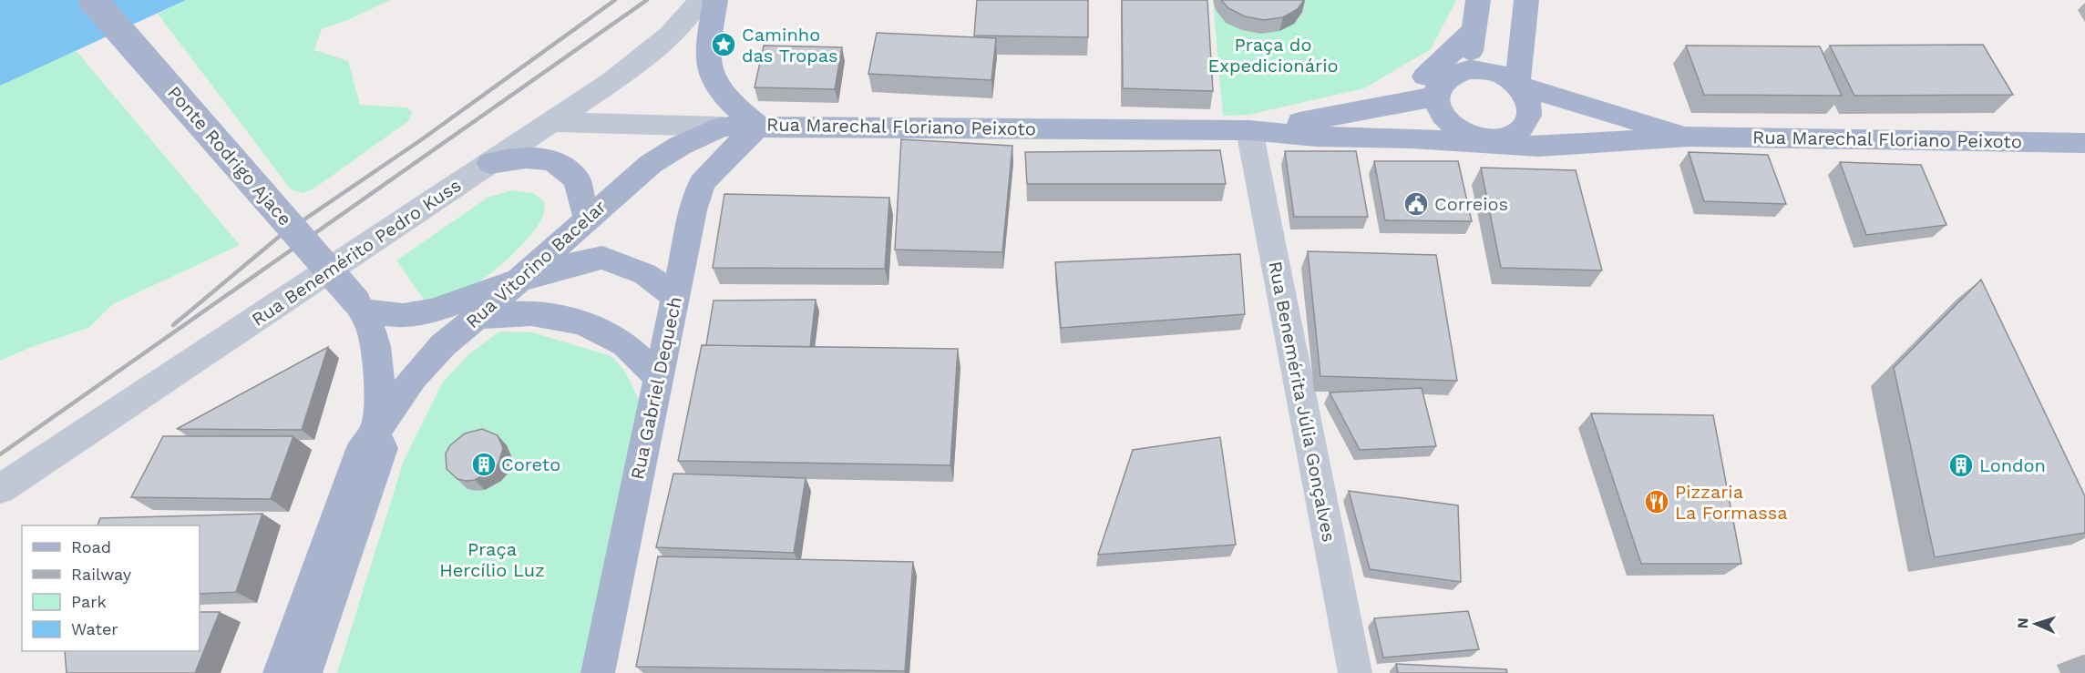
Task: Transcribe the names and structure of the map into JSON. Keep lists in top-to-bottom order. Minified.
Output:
{"streets":{"main road":["Rua Marechal Floriano Peixoto","Ponte Rodrigo Ajace","Rua Vitorino Bacelar","Rua Gabriel Dequech"],"street":["Rua Benemérito Pedro Kuss","Rua Benemérita Júlia Gonçalves"]},"crossings":[["Rua Marechal Floriano Peixoto","Rua Benemérito Pedro Kuss"],["Rua Marechal Floriano Peixoto","Rua Vitorino Bacelar"],["Rua Marechal Floriano Peixoto","Rua Gabriel Dequech"],["Rua Marechal Floriano Peixoto","Rua Benemérita Júlia Gonçalves"]],"parks":["Praça do Expedicionário","Praça Hercílio Luz"],"places":{"place":["Caminho das Tropas"],"public building":["Correios"],"building":["Coreto","London"],"restaurant":["Pizzaria La Formassa"]},"legend":["Road","Railway","Park","Water"],"north":"left"}
